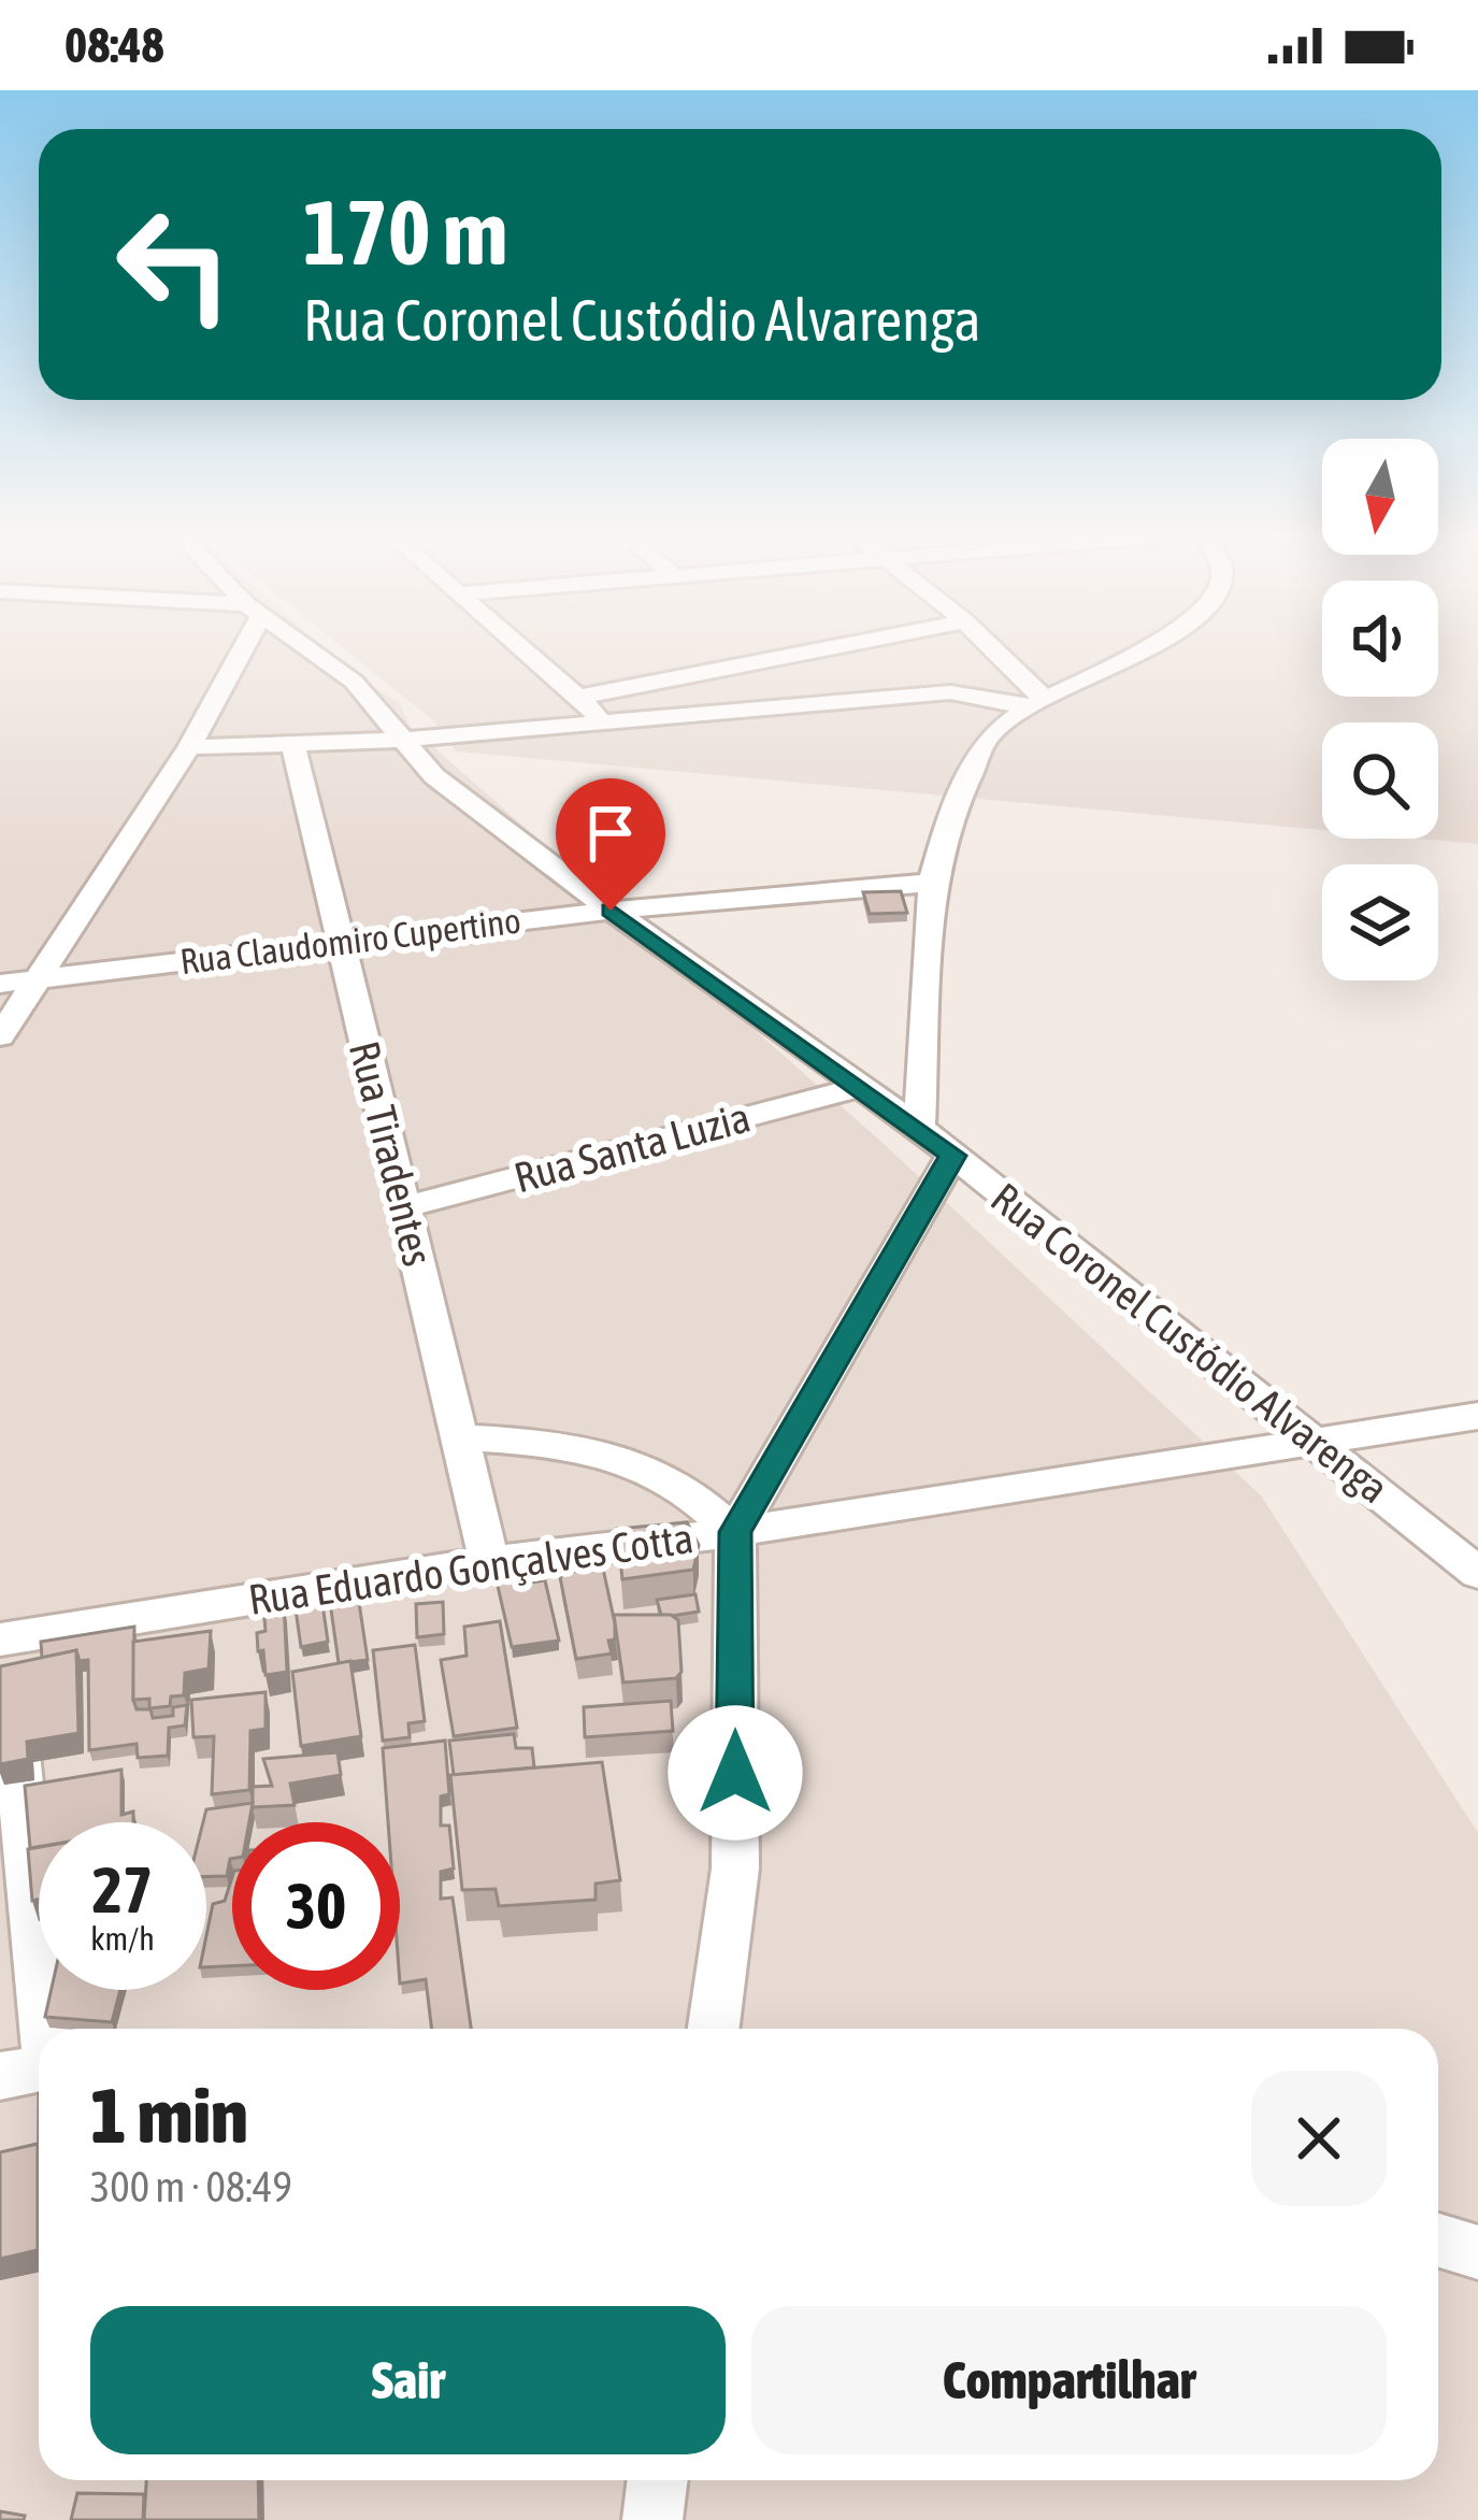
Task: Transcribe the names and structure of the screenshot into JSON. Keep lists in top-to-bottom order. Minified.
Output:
{"streets":{"street":["Rua Claudomiro Cupertino","Rua Santa Luzia","Rua Tiradentes","Rua Coronel Custódio Alvarenga","Rua Eduardo Gonçalves Cotta"]},"crossings":[["Rua Claudomiro Cupertino","Rua Tiradentes"],["Rua Claudomiro Cupertino","Rua Coronel Custódio Alvarenga"],["Rua Santa Luzia","Rua Tiradentes"],["Rua Santa Luzia","Rua Coronel Custódio Alvarenga"],["Rua Tiradentes","Rua Eduardo Gonçalves Cotta"],["Rua Coronel Custódio Alvarenga","Rua Eduardo Gonçalves Cotta"]],"north":"bottom","page":{"status":"08:48","turn":["170 m","Rua Coronel Custódio Alvarenga"],"speed":"27 km/h","limit":"30","heading":["1 min","300 m · 08:49"],"buttons":["Sair","Compartilhar"]}}
